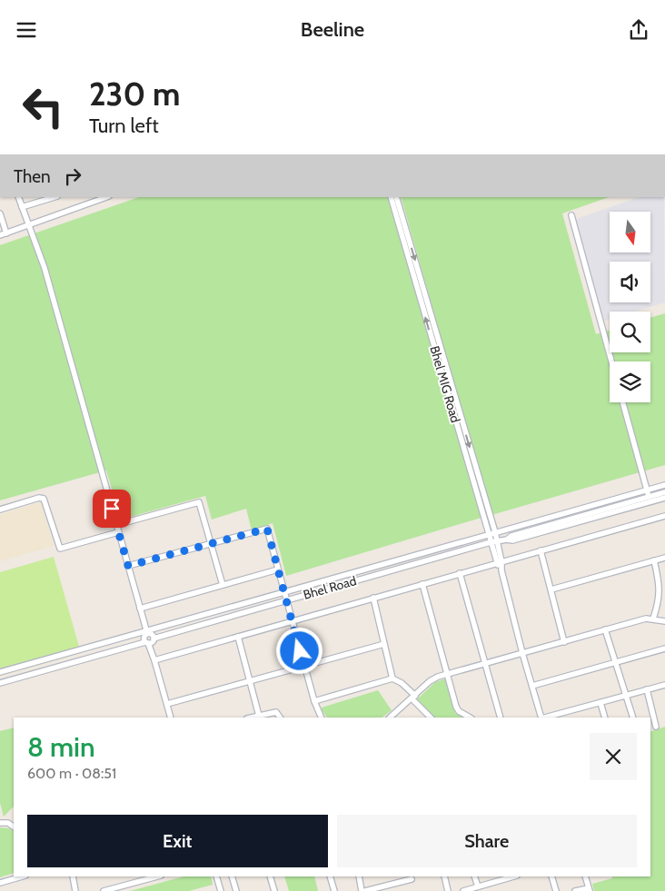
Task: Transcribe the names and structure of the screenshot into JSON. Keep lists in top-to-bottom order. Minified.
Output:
{"streets":{"street":["Bhel MIG Road","Bhel Road"]},"crossings":[["Bhel MIG Road","Bhel Road"]],"north":"bottom","page":{"header":"Beeline","turn":["230 m","Turn left"],"then":"Then","heading":["8 min","600 m · 08:51"],"buttons":["Exit","Share"]}}
